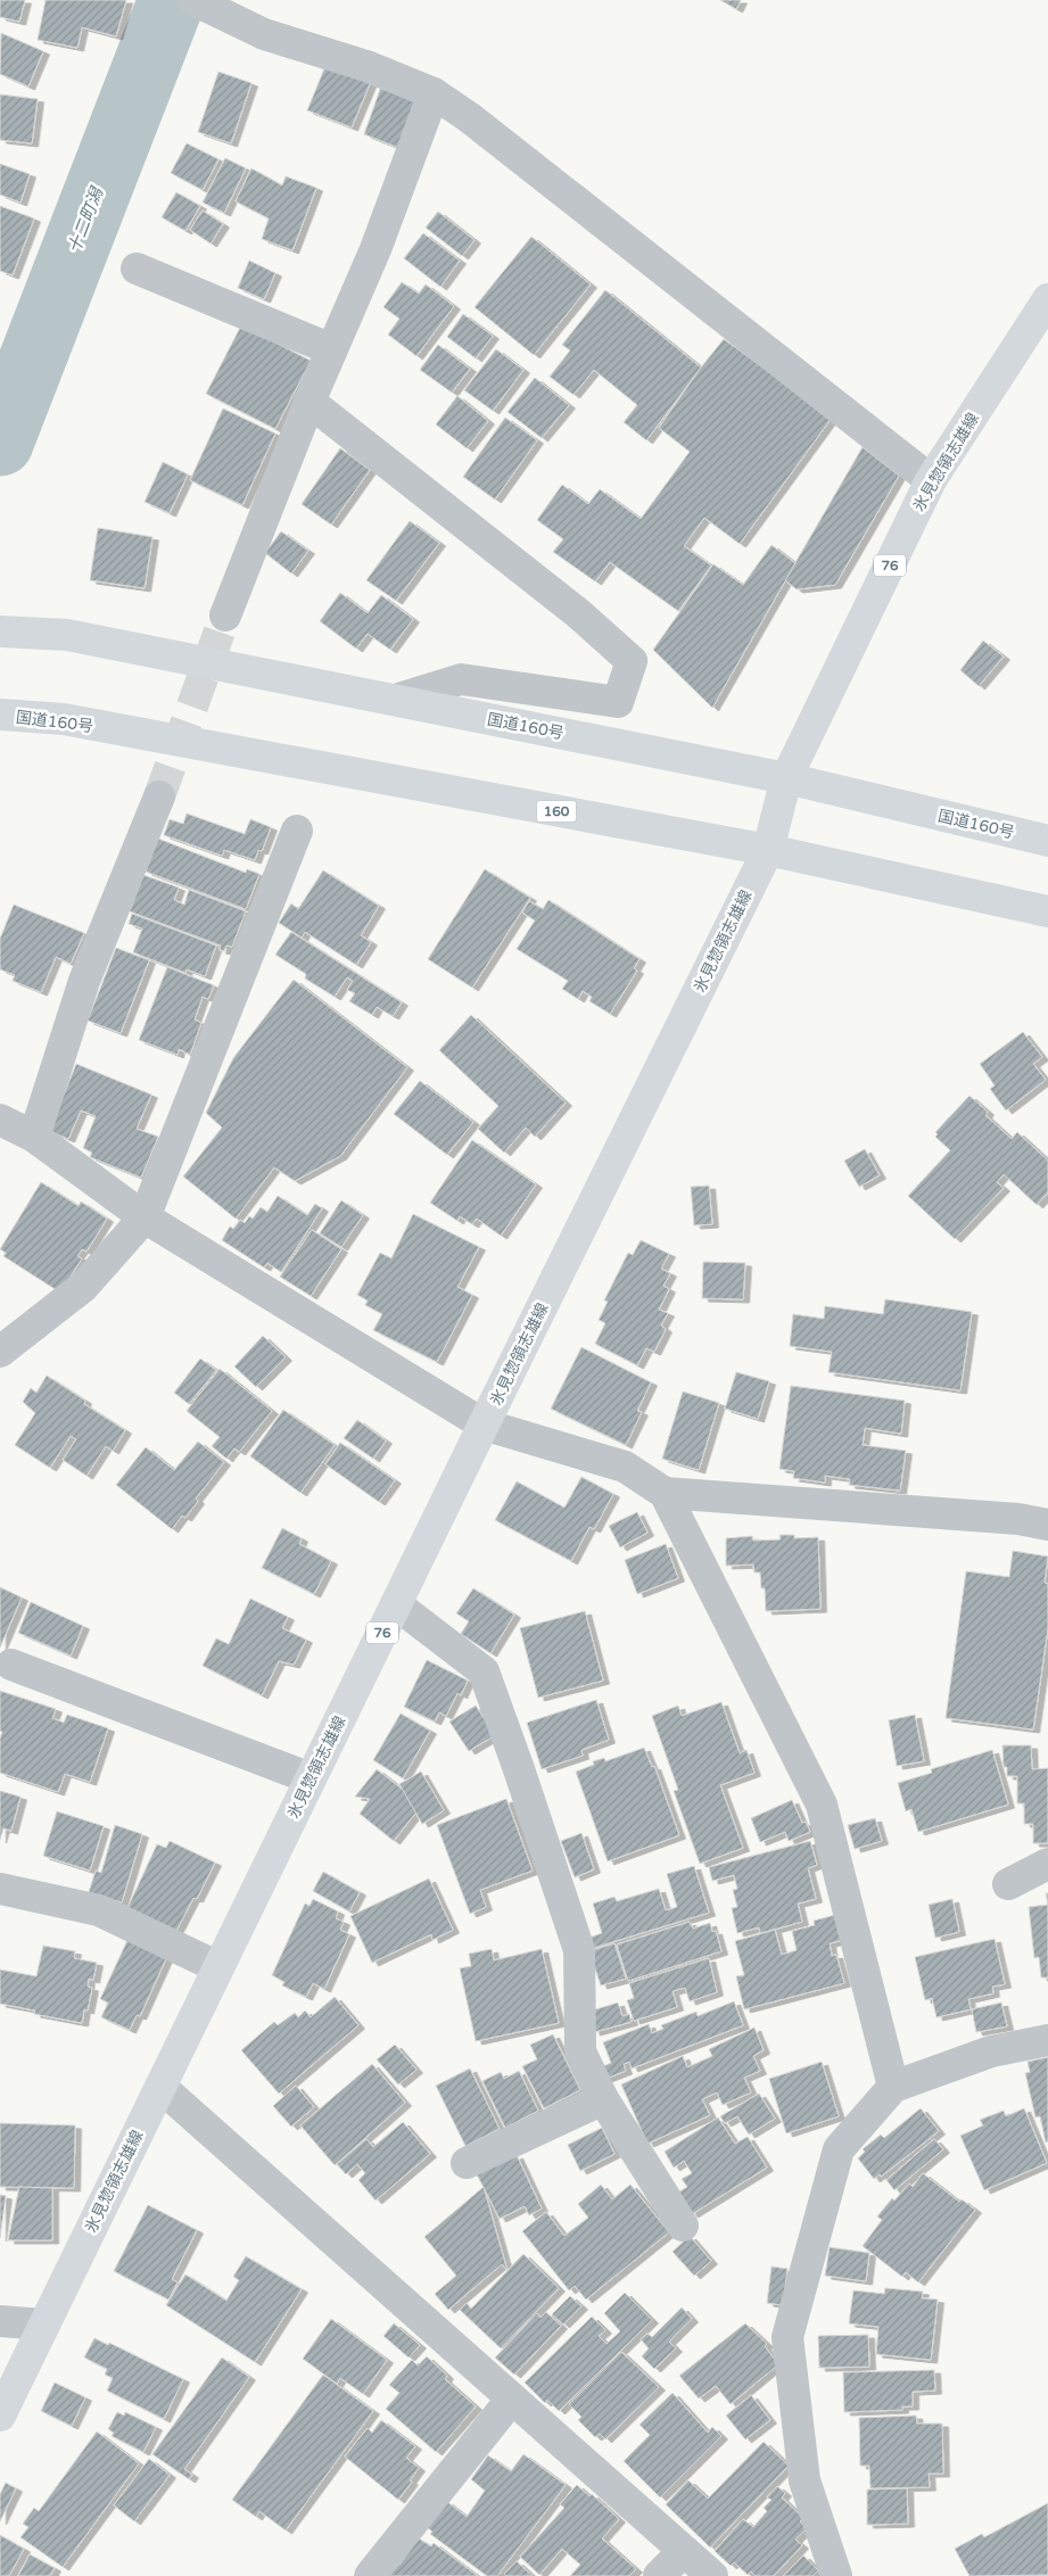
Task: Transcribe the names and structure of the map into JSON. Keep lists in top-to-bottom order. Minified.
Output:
{"streets":{"main road":["氷見惣領志雄線","76","国道160号","160"]},"crossings":[["氷見惣領志雄線","国道160号"]],"water":["十二町潟"]}
